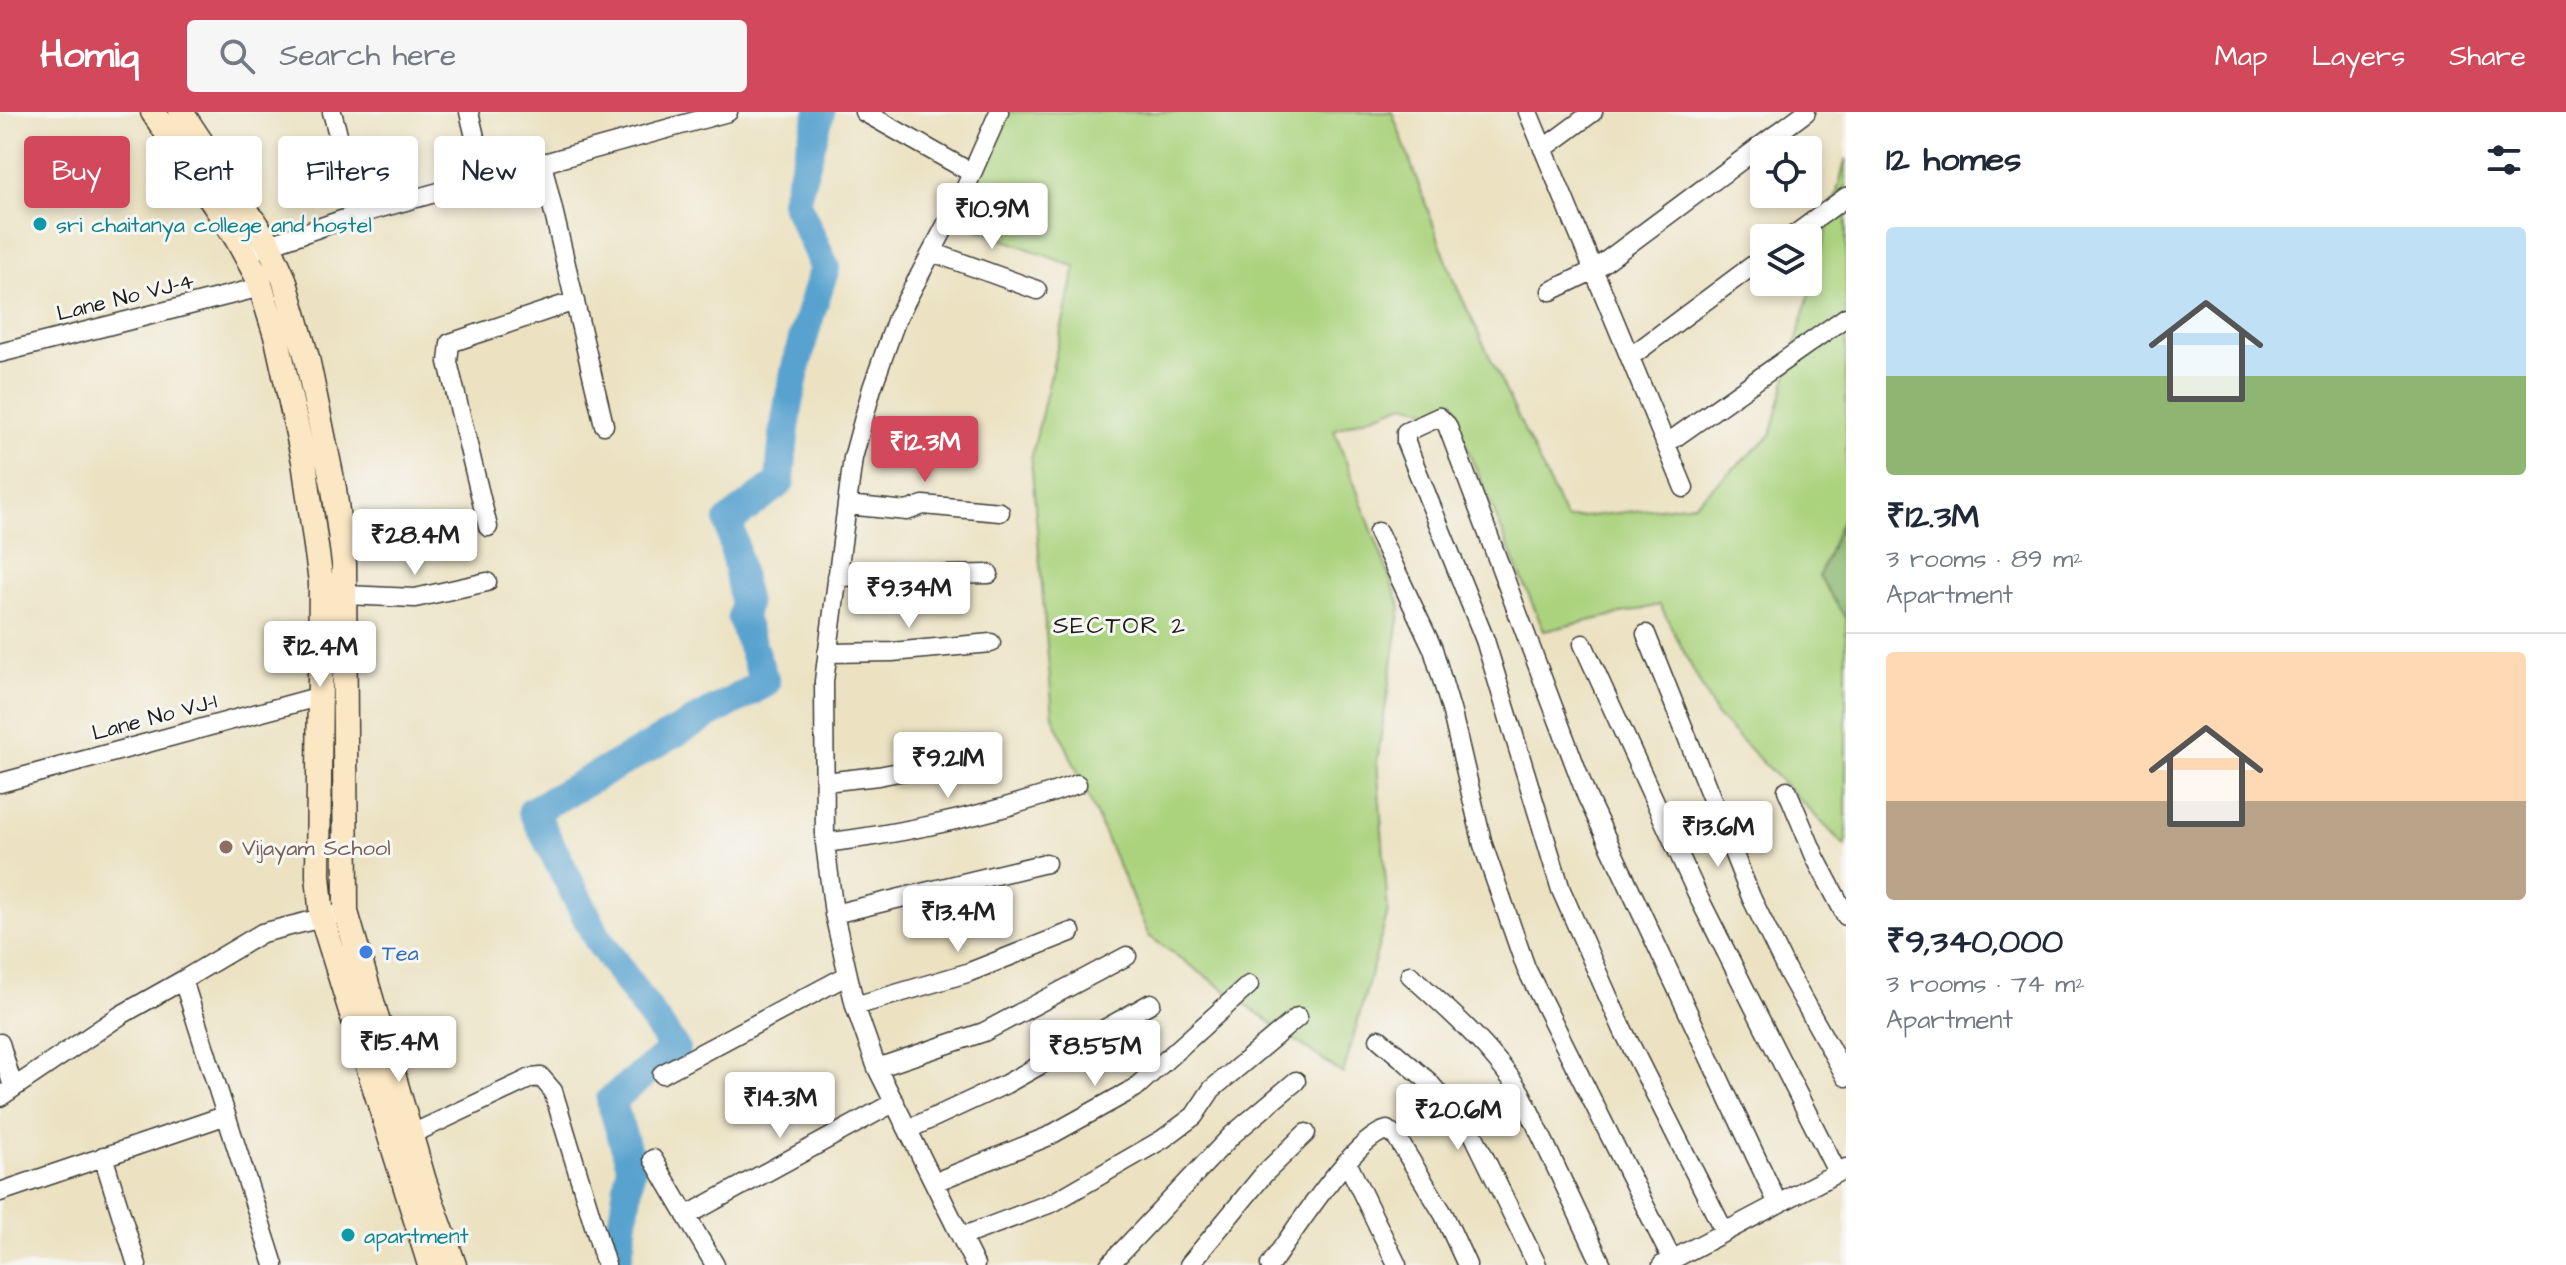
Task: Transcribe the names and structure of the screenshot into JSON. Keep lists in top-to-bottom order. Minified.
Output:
{"streets":{"street":["Lane No VJ-4","Lane No VJ-1"]},"districts":["SECTOR 2"],"places":["sri chaitanya college and hostel","Vijayam School","Tea","apartment"],"page":{"header":"Homiq","search":"Search here","nav":["Map","Layers","Share"],"heading":"12 homes","chip":["Buy","Rent","Filters","New"],"price":["₹10.9M","₹12.3M","₹28.4M","₹9.34M","₹12.4M","₹9.21M","₹13.6M","₹13.4M","₹15.4M","₹8.55M","₹14.3M","₹20.6M"],"list":[{"name":"₹12.3M","note":"3 rooms · 89 m² · Apartment"},{"name":"₹9,340,000","note":"3 rooms · 74 m² · Apartment"}]}}
